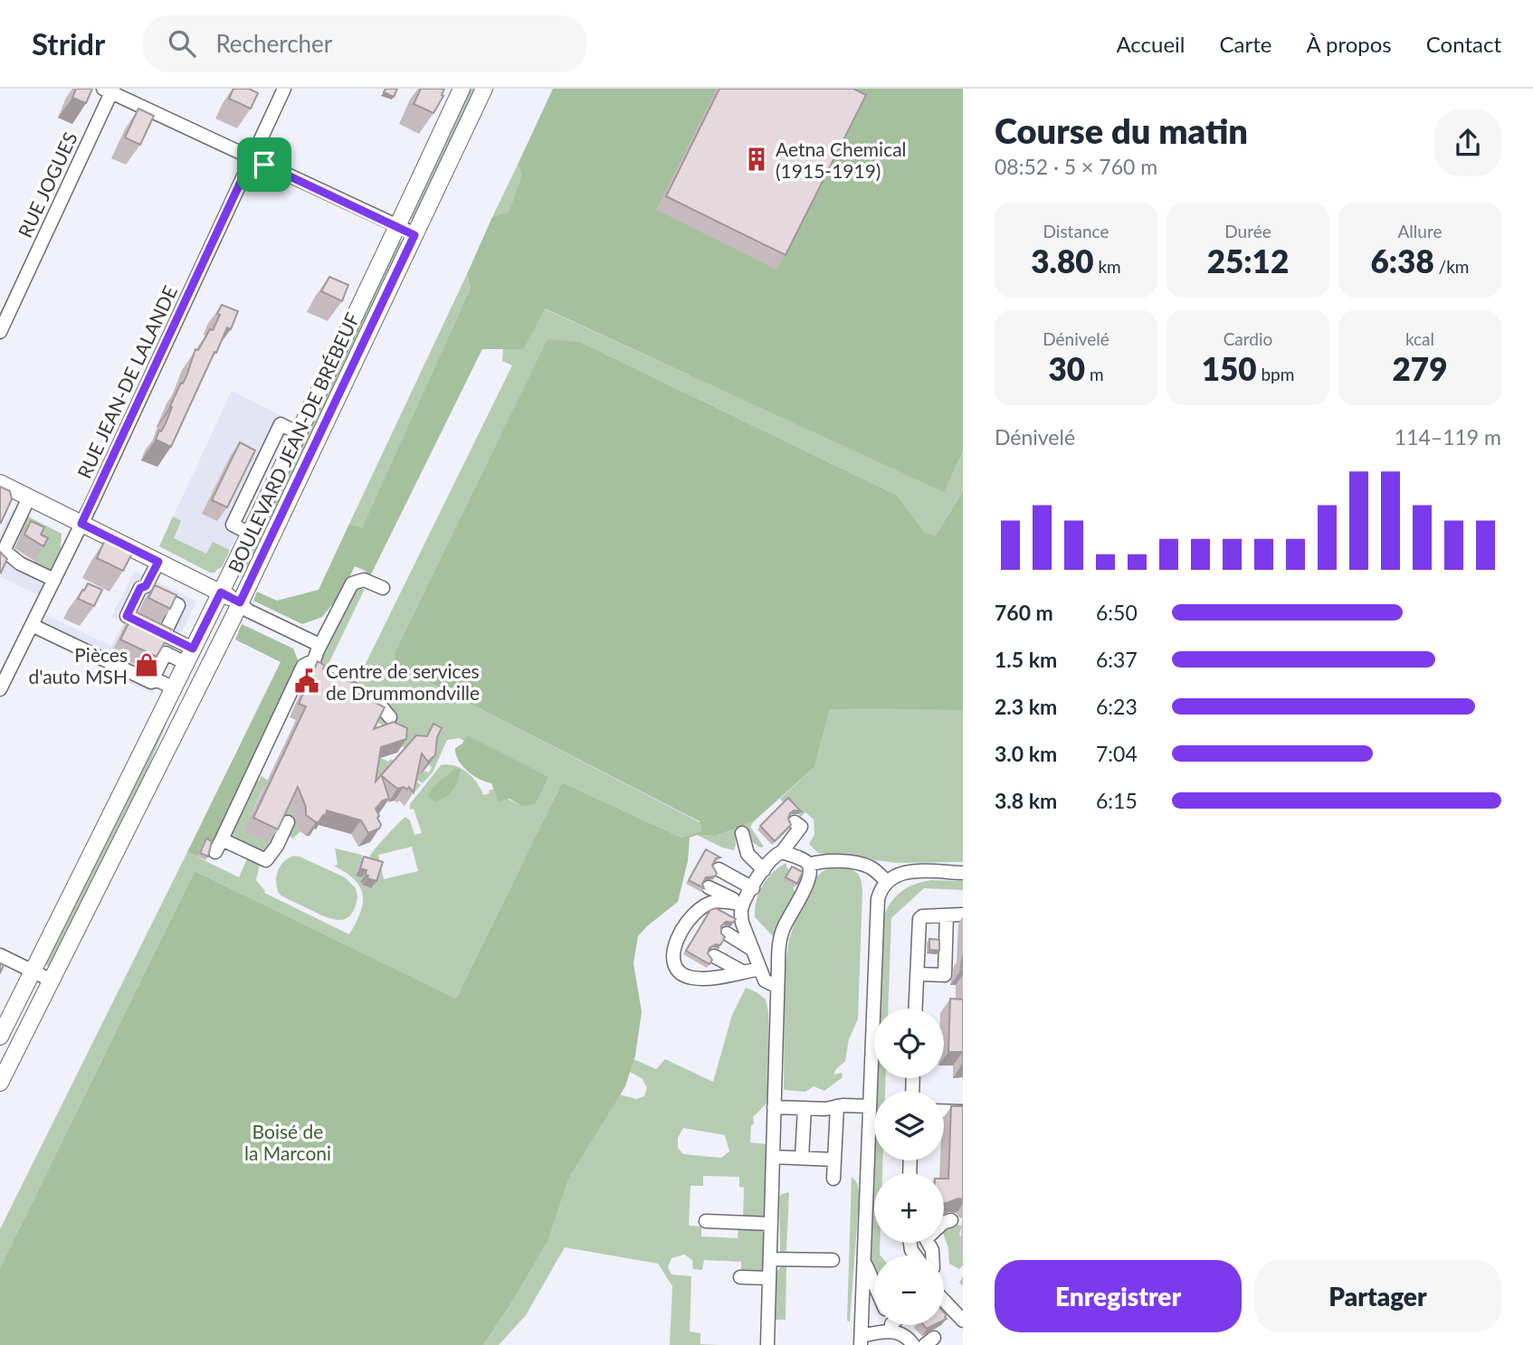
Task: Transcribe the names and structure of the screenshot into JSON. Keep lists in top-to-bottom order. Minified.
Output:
{"streets":{"main road":["BOULEVARD JEAN-DE BRÉBEUF"],"street":["RUE JOGUES","RUE JEAN-DE LALANDE"]},"parks":["Boisé de la Marconi"],"places":{"building":["Aetna Chemical (1915-1919)"],"shop":["Pièces d'auto MSH"],"public building":["Centre de services de Drummondville"]},"page":{"header":"Stridr","search":"Rechercher","nav":["Accueil","Carte","À propos","Contact"],"heading":["Course du matin","08:52 · 5 × 760 m"],"stats":[["Distance","3.80 km"],["Durée","25:12"],["Allure","6:38 /km"],["Dénivelé","30 m"],["Cardio","150 bpm"],["kcal","279"]],"chart":["Dénivelé","114–119 m"],"list":[{"name":"760 m","note":"6:50"},{"name":"1.5 km","note":"6:37"},{"name":"2.3 km","note":"6:23"},{"name":"3.0 km","note":"7:04"},{"name":"3.8 km","note":"6:15"}],"map_buttons":["+","−"],"buttons":["Enregistrer","Partager"]}}
